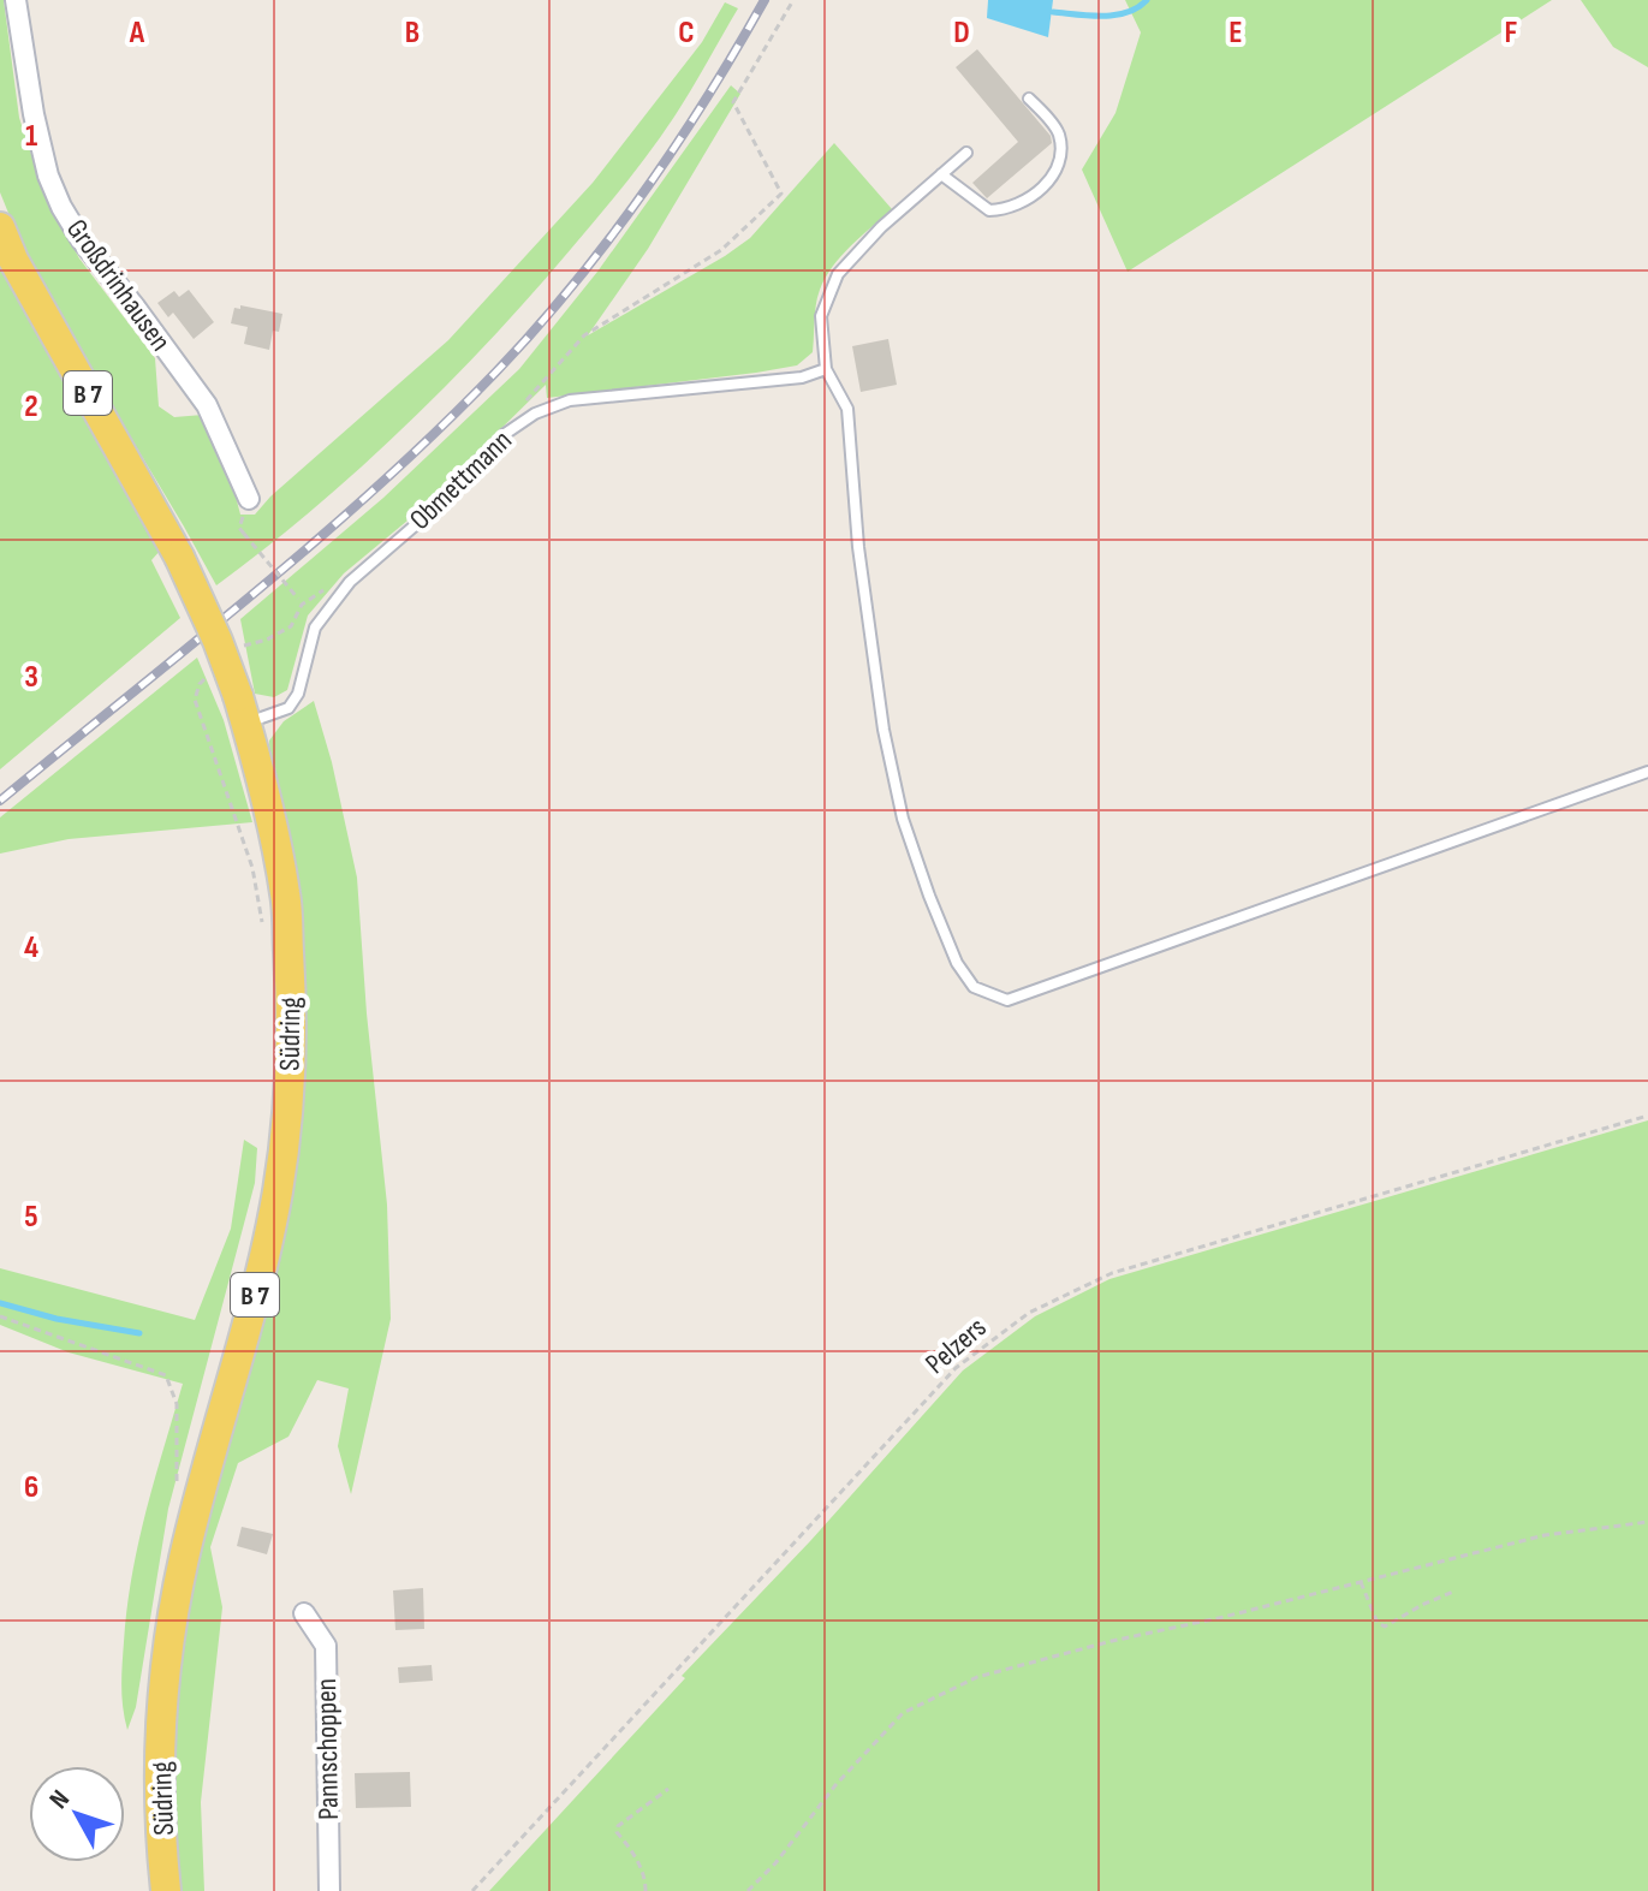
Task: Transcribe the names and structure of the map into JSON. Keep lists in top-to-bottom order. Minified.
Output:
{"streets":{"main road":["B 7","Südring"],"street":["Großdrinhausen","Pannschoppen"],"lane":["Obmettmann"],"path":["Pelzers"]},"crossings":[["Obmettmann","Südring"]],"north":"top left","grid":{"columns":["A","B","C","D","E","F"],"rows":["1","2","3","4","5","6"]}}
